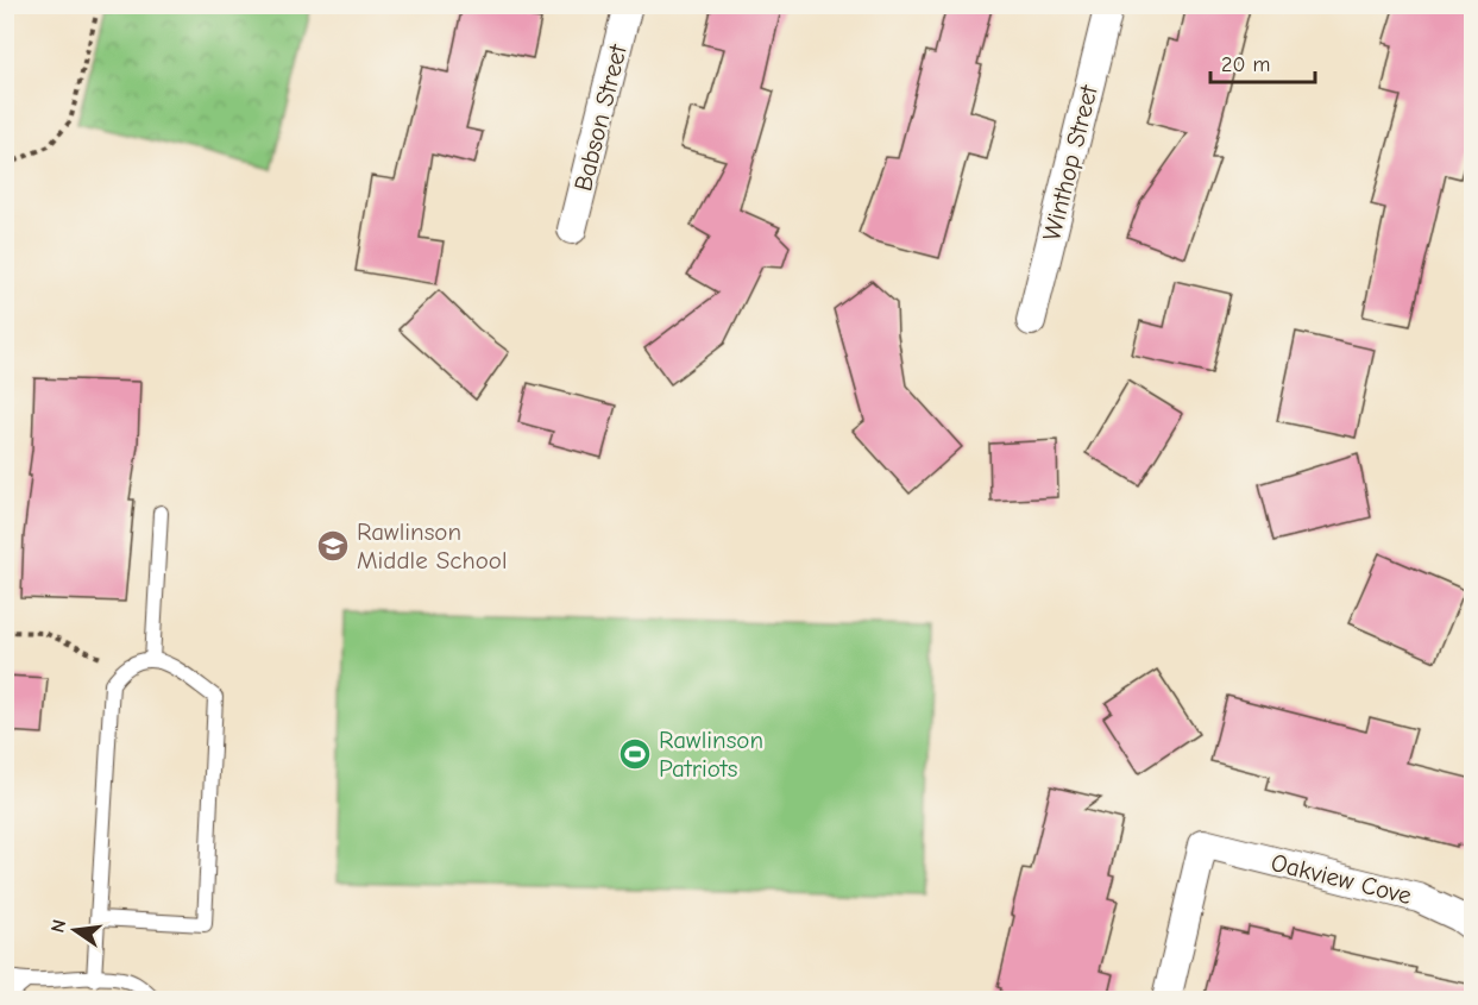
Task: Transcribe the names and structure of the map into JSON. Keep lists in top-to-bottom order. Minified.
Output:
{"streets":{"street":["Babson Street","Winthop Street","Oakview Cove"]},"places":{"school or university":["Rawlinson Middle School"],"sports":["Rawlinson Patriots"]},"scale_bar":"20 m","north":"left"}
